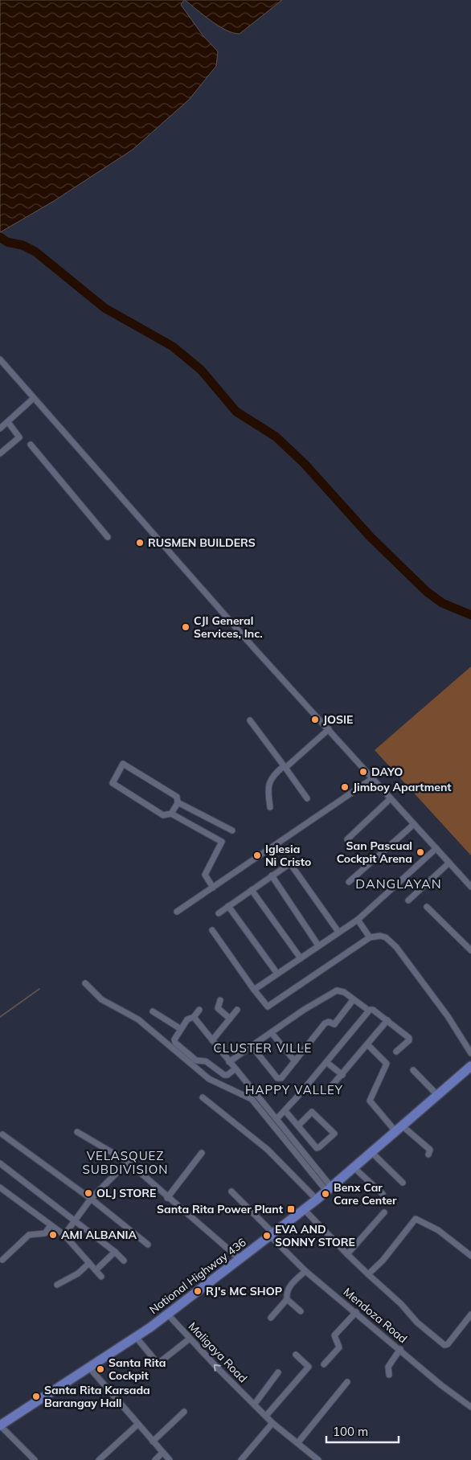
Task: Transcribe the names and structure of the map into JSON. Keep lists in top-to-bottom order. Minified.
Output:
{"streets":{"main road":["National Highway 436"],"street":["Mendoza Road","Maligaya Road"]},"crossings":[["National Highway 436","Mendoza Road"],["National Highway 436","Maligaya Road"]],"one_way":["Maligaya Road"],"districts":["DANGLAYAN","CLUSTER VILLE","HAPPY VALLEY","VELASQUEZ SUBDIVISION"],"places":{"other":["RUSMEN BUILDERS","CJI General Services, Inc.","JOSIE","DAYO","Jimboy Apartment","San Pascual Cockpit Arena","Iglesia Ni Cristo","OLJ STORE","Benx Car Care Center","AMI ALBANIA","EVA AND SONNY STORE","RJ's MC SHOP","Santa Rita Cockpit","Santa Rita Karsada Barangay Hall"],"transit":["Santa Rita Power Plant"]},"scale_bar":"100 m"}
